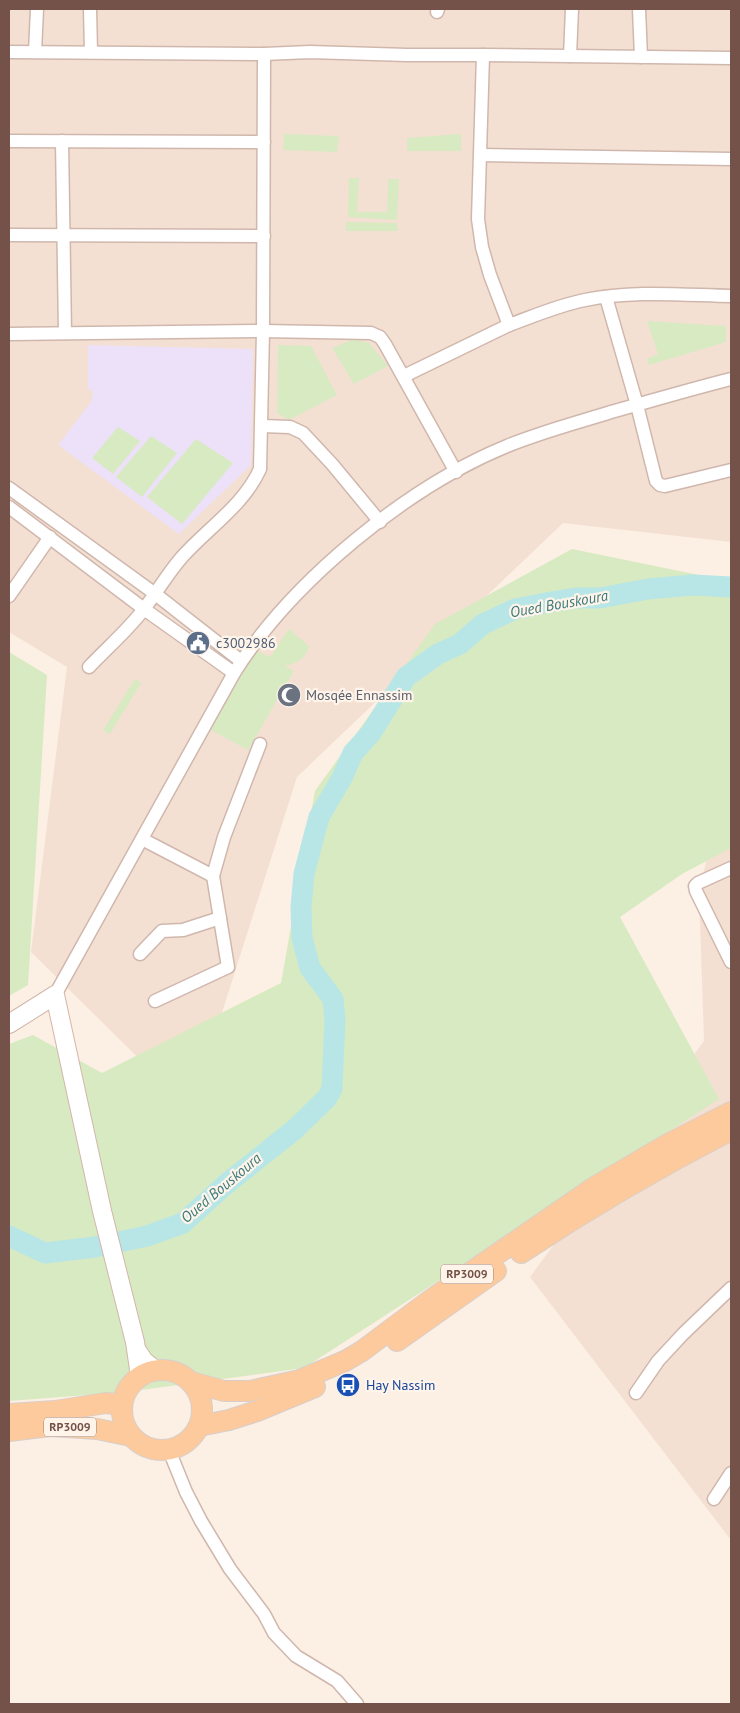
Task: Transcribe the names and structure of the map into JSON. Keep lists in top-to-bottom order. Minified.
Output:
{"streets":{"main road":["RP3009"]},"water":["Oued Bouskoura"],"places":{"public building":["c3002986"],"mosque":["Mosqée Ennassim"],"bus stop":["Hay Nassim"]}}
